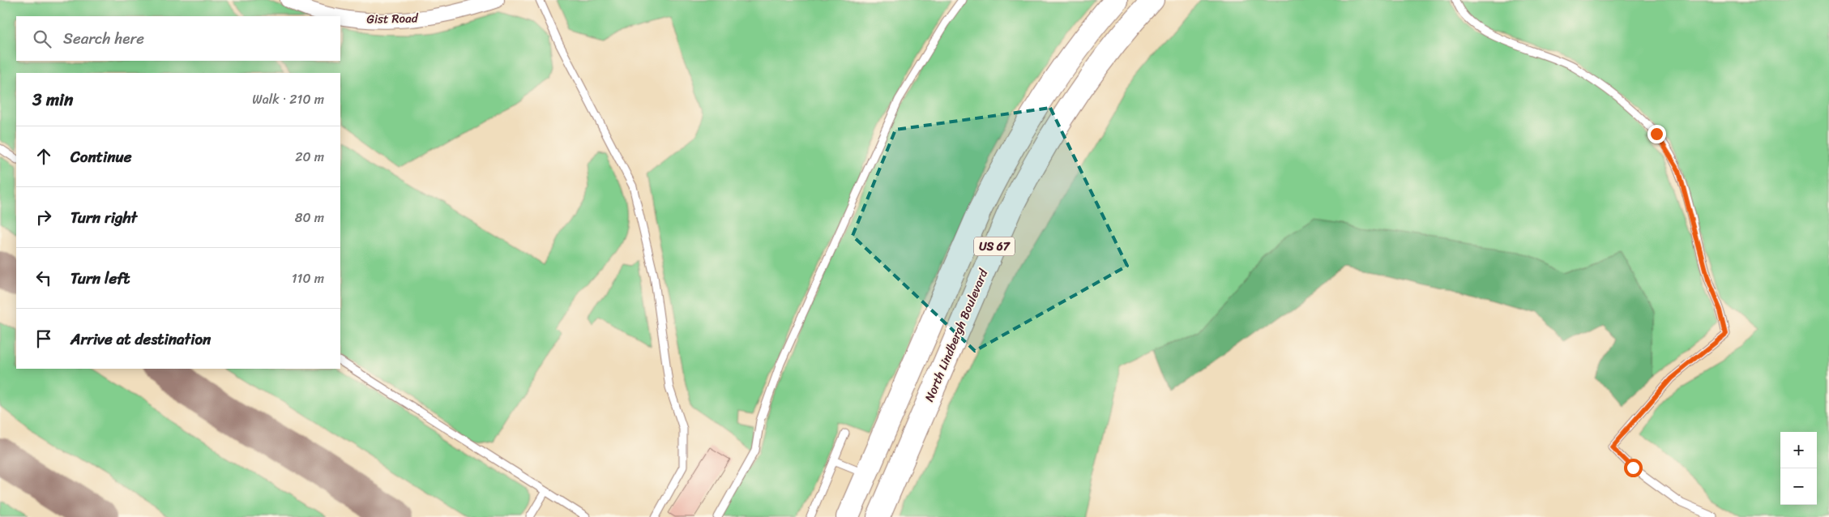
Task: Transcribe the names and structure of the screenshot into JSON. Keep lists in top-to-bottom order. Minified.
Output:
{"streets":{"highway":["US 67","North Lindbergh Boulevard"],"street":["Gist Road"]},"page":{"search":"Search here","heading":["3 min","Walk · 210 m"],"list":[["Continue","20 m"],["Turn right","80 m"],["Turn left","110 m"],"Arrive at destination"],"map_buttons":["+","−"]}}
